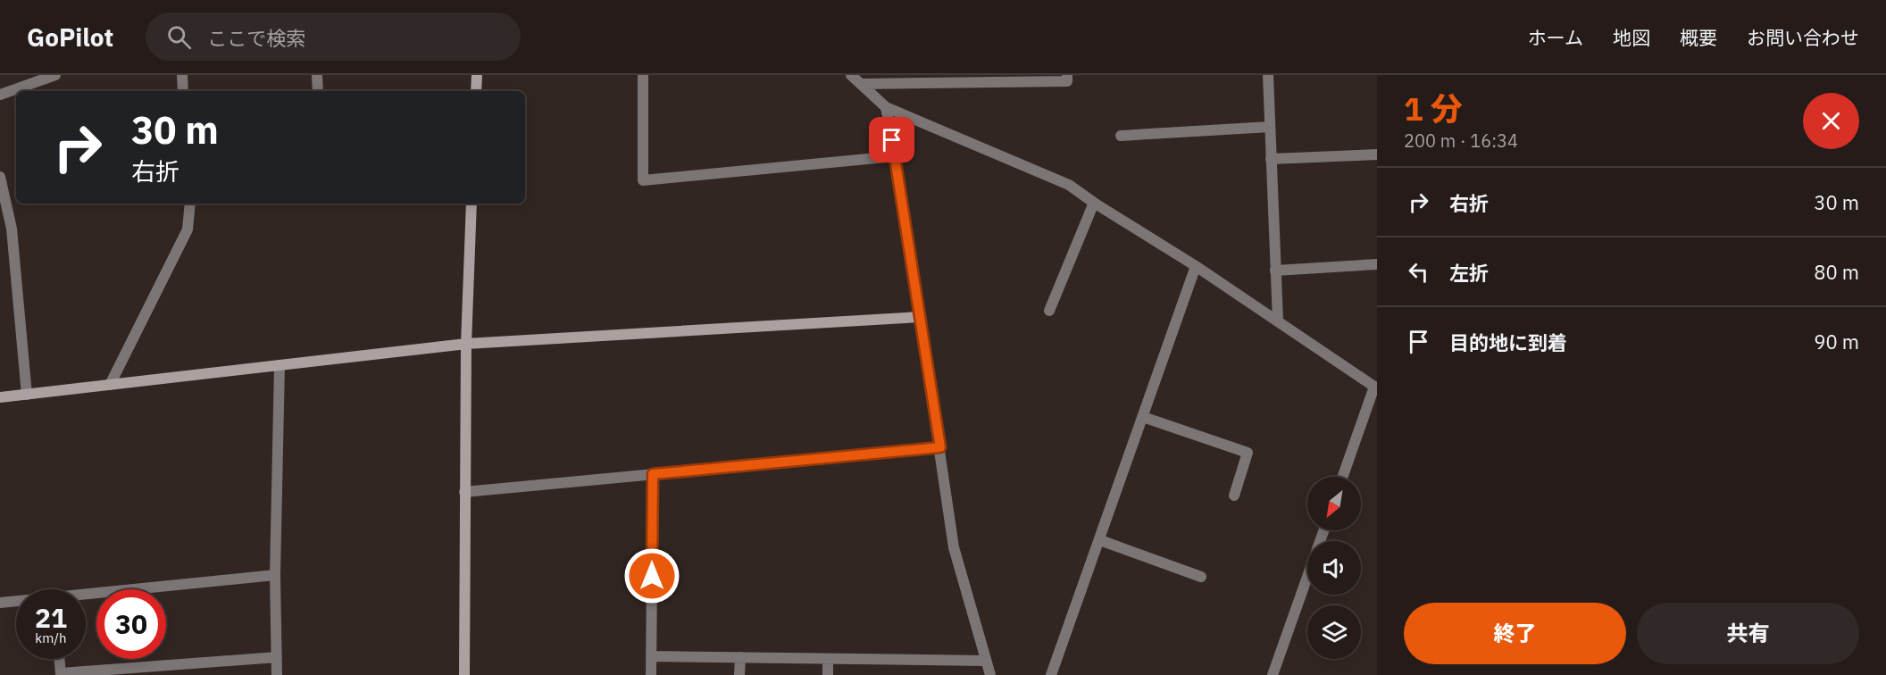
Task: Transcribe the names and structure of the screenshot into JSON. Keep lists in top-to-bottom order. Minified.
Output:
{"north":"bottom left","page":{"header":"GoPilot","search":"ここで検索","nav":["ホーム","地図","概要","お問い合わせ"],"heading":["1 分","200 m · 16:34"],"turn":["30 m","右折"],"list":[{"name":"右折","value":"30 m"},{"name":"左折","value":"80 m"},{"name":"目的地に到着","value":"90 m"}],"speed":"21 km/h","limit":"30","buttons":["終了","共有"]}}
